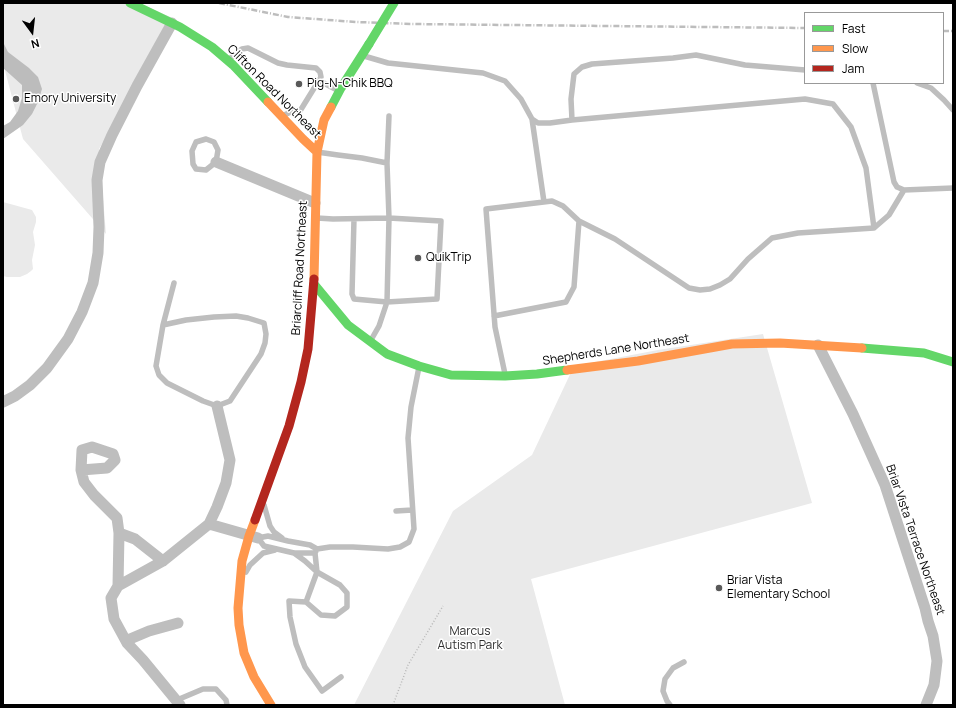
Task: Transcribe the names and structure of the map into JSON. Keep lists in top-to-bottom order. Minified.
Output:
{"streets":{"main road":["Clifton Road Northeast","Briarcliff Road Northeast","Shepherds Lane Northeast"],"street":["Briar Vista Terrace Northeast"]},"crossings":[["Clifton Road Northeast","Briarcliff Road Northeast"],["Briarcliff Road Northeast","Shepherds Lane Northeast"],["Shepherds Lane Northeast","Briar Vista Terrace Northeast"]],"parks":["Marcus Autism Park"],"places":["Pig-N-Chik BBQ","Emory University","QuikTrip","Briar Vista Elementary School"],"legend":["Fast","Slow","Jam"],"north":"bottom"}
